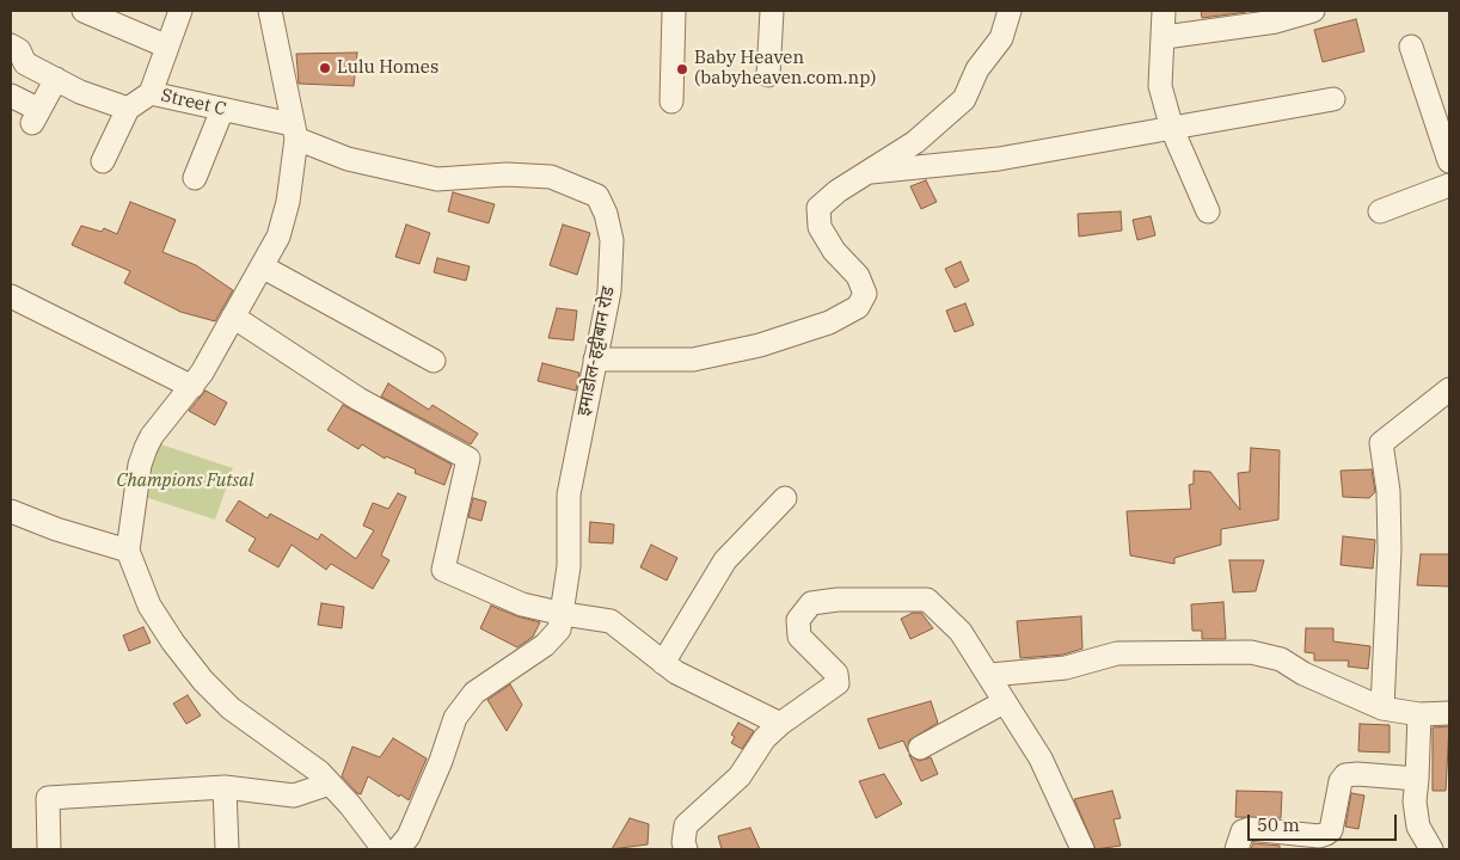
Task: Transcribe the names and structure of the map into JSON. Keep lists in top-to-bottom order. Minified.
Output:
{"streets":{"street":["Street C","इमाडोल-हट्टीबान रोड"]},"crossings":[["Street C","इमाडोल-हट्टीबान रोड"]],"parks":["Champions Futsal"],"places":["Lulu Homes","Baby Heaven (babyheaven.com.np)"],"scale_bar":"50 m"}
